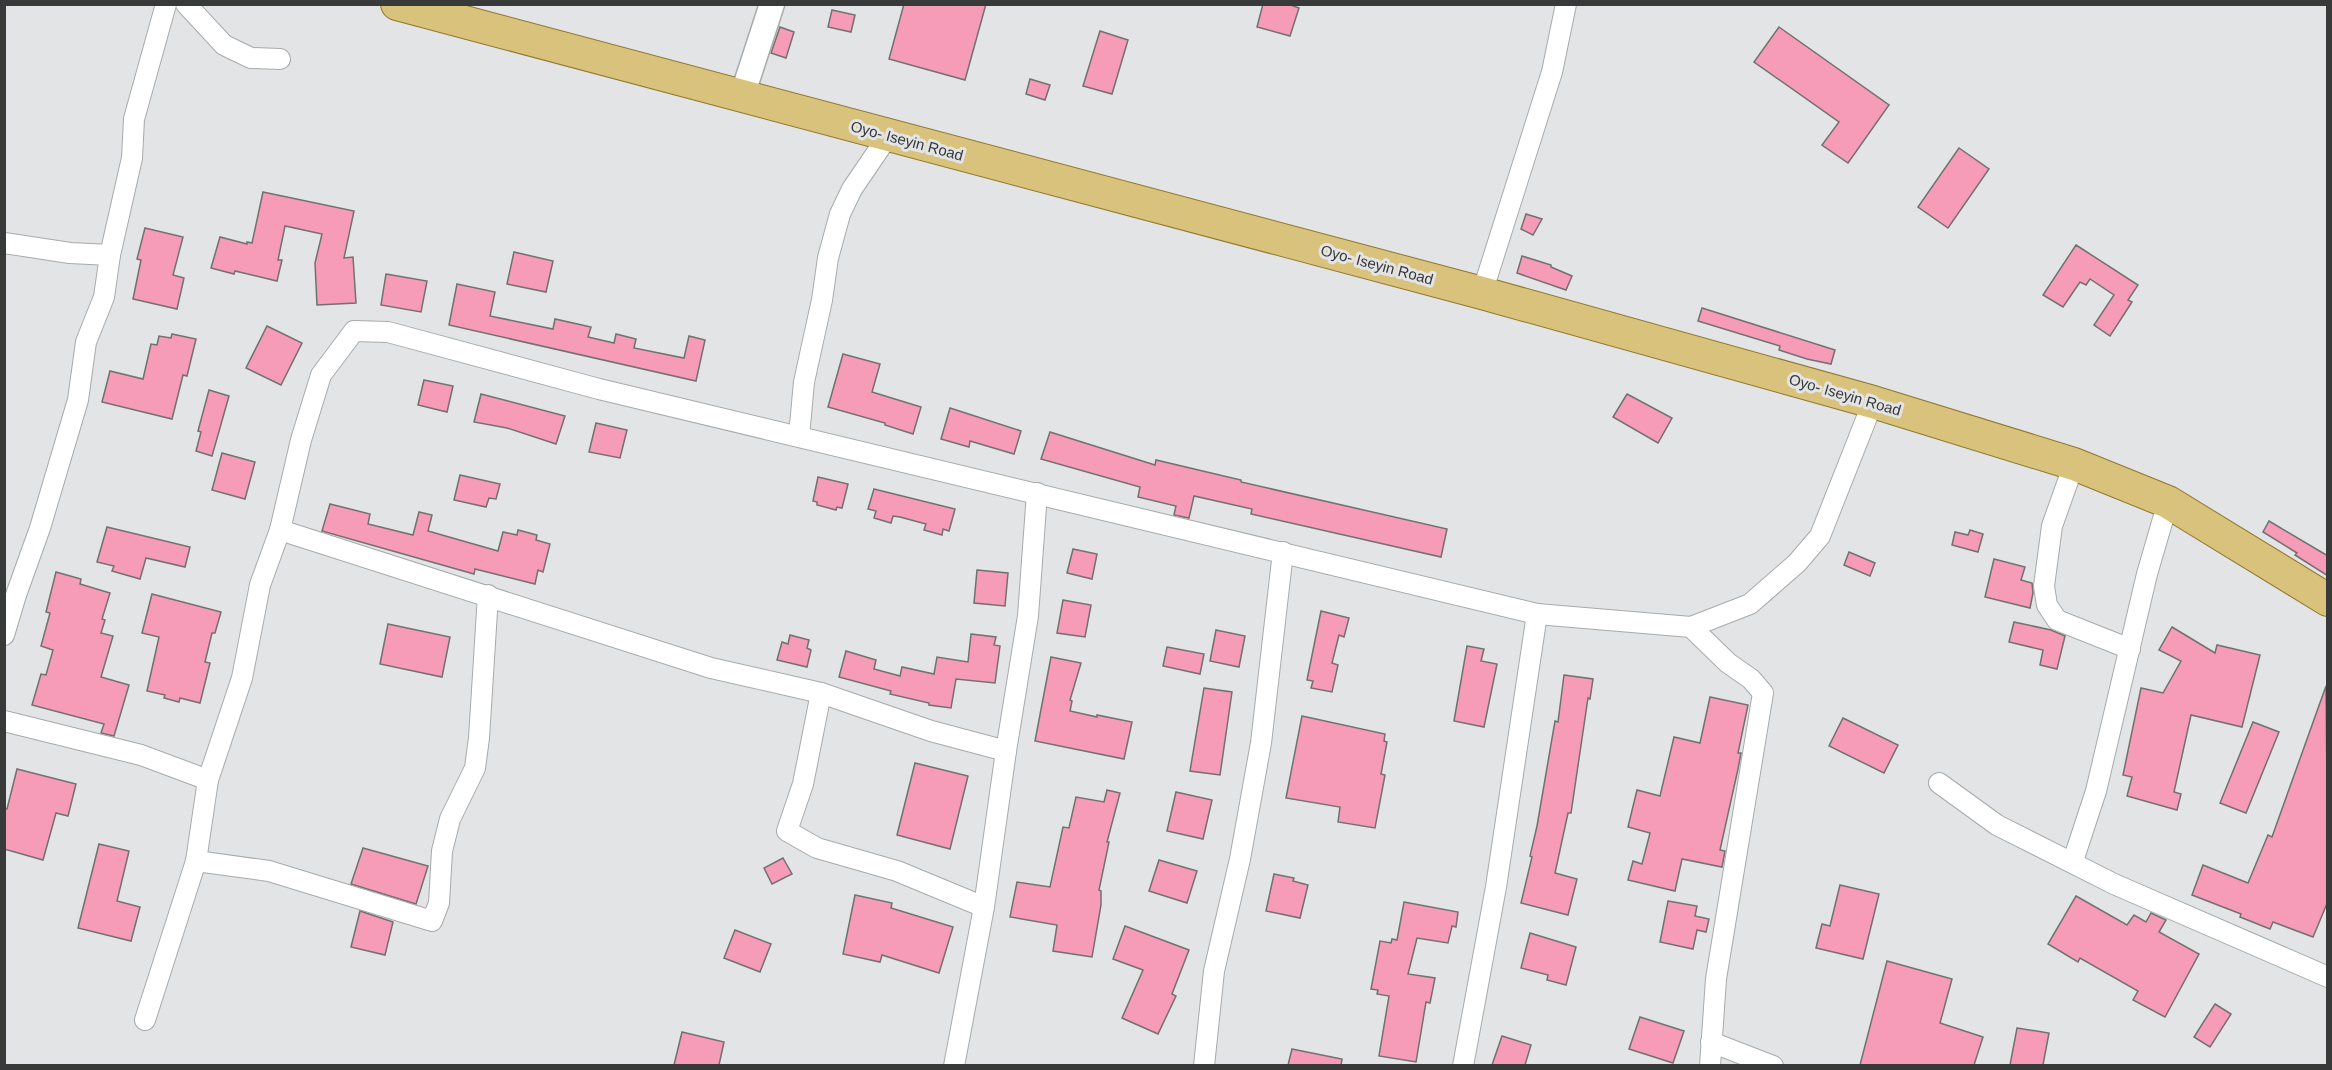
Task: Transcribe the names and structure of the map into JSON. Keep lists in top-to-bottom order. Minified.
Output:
{"streets":{"main road":["Oyo- Iseyin Road"]}}
